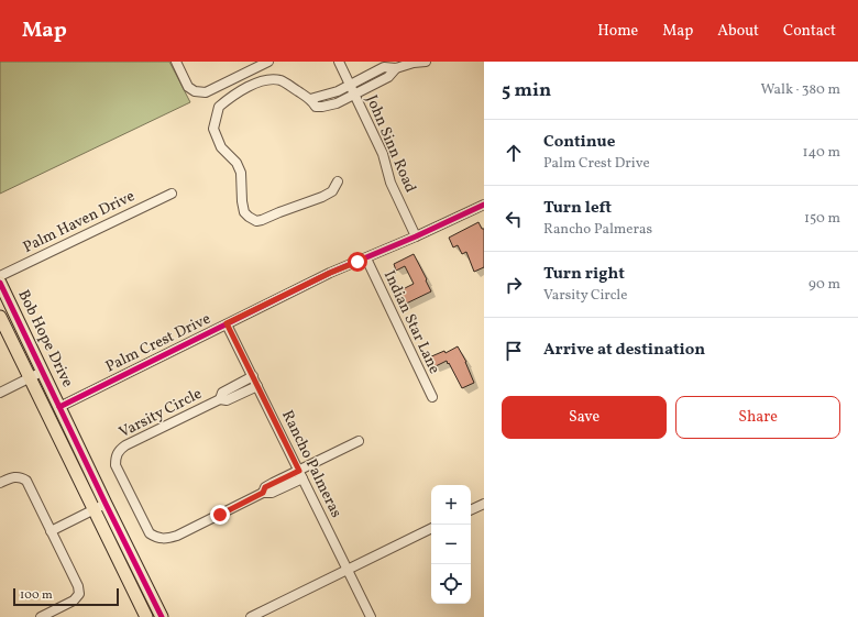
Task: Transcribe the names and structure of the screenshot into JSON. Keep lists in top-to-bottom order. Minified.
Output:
{"streets":{"main road":["Bob Hope Drive"],"street":["John Sinn Road","Palm Haven Drive","Indian Star Lane","Palm Crest Drive","Varsity Circle","Rancho Palmeras"]},"crossings":[["John Sinn Road","Palm Crest Drive"],["Indian Star Lane","Palm Crest Drive"],["Bob Hope Drive","Palm Crest Drive"],["Palm Crest Drive","Rancho Palmeras"],["Varsity Circle","Rancho Palmeras"]],"scale_bar":"100 m","page":{"header":"Map","nav":["Home","Map","About","Contact"],"heading":["5 min","Walk · 380 m"],"list":[["Continue","Palm Crest Drive","140 m"],["Turn left","Rancho Palmeras","150 m"],["Turn right","Varsity Circle","90 m"],"Arrive at destination"],"buttons":["Save","Share"],"map_buttons":["+","−"],"scale":"100 m"}}
